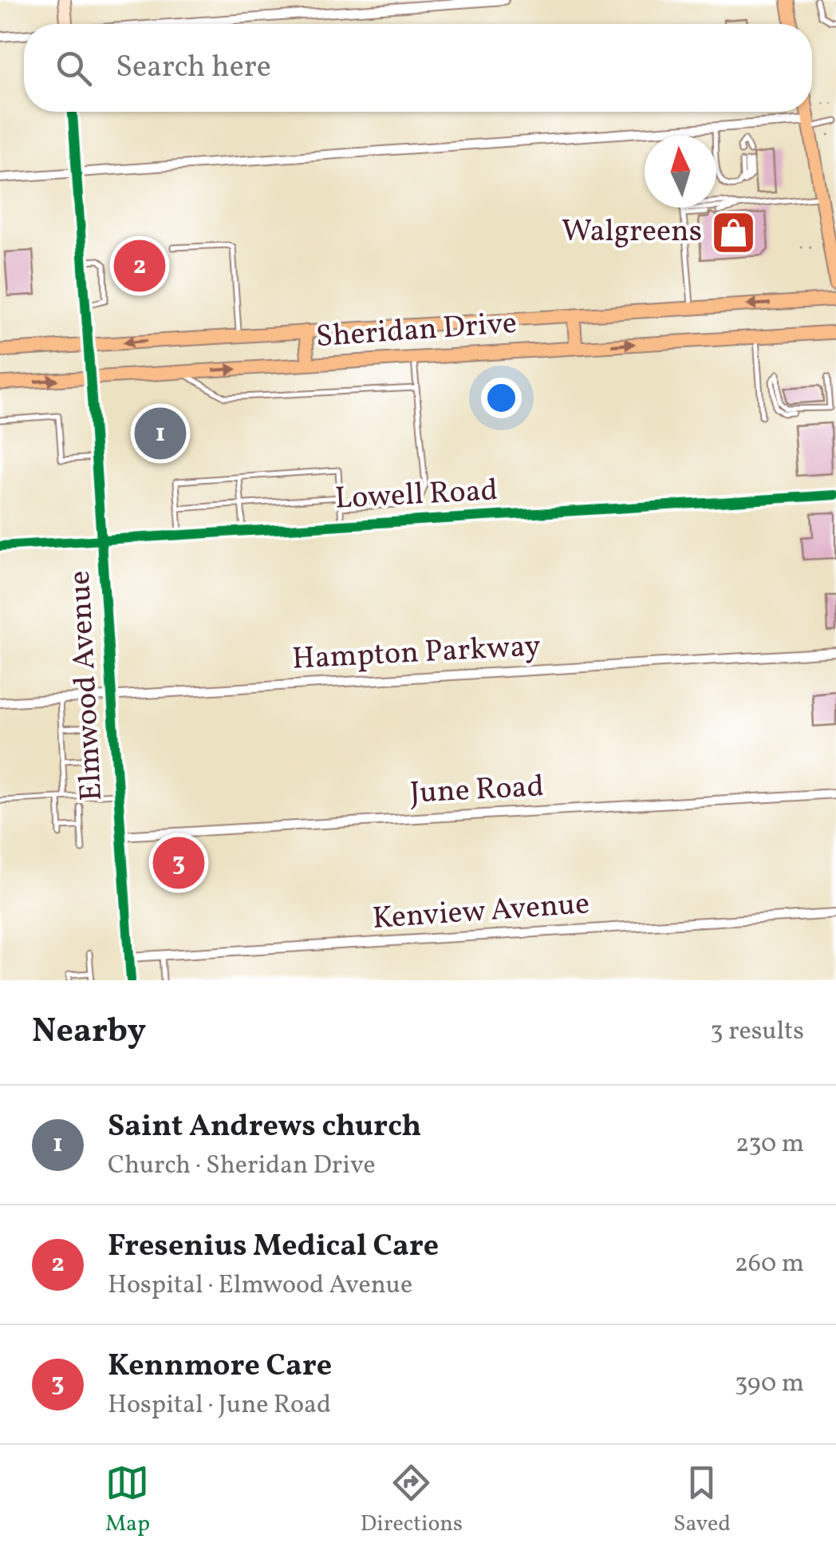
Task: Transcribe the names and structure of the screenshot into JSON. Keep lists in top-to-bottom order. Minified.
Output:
{"streets":{"main road":["Sheridan Drive"],"street":["Lowell Road","Hampton Parkway","Elmwood Avenue","June Road","Kenview Avenue"]},"crossings":[["Sheridan Drive","Elmwood Avenue"],["Lowell Road","Elmwood Avenue"],["Hampton Parkway","Elmwood Avenue"],["Elmwood Avenue","June Road"],["Elmwood Avenue","Kenview Avenue"]],"places":{"shop":["Walgreens"]},"north":"top","page":{"search":"Search here","pins":["2","1","3"],"heading":["Nearby","3 results"],"list":[{"mark":"1","name":"Saint Andrews church","note":"Church · Sheridan Drive","value":"230 m"},{"mark":"2","name":"Fresenius Medical Care","note":"Hospital · Elmwood Avenue","value":"260 m"},{"mark":"3","name":"Kennmore Care","note":"Hospital · June Road","value":"390 m"}],"nav":["Map","Directions","Saved"]}}
